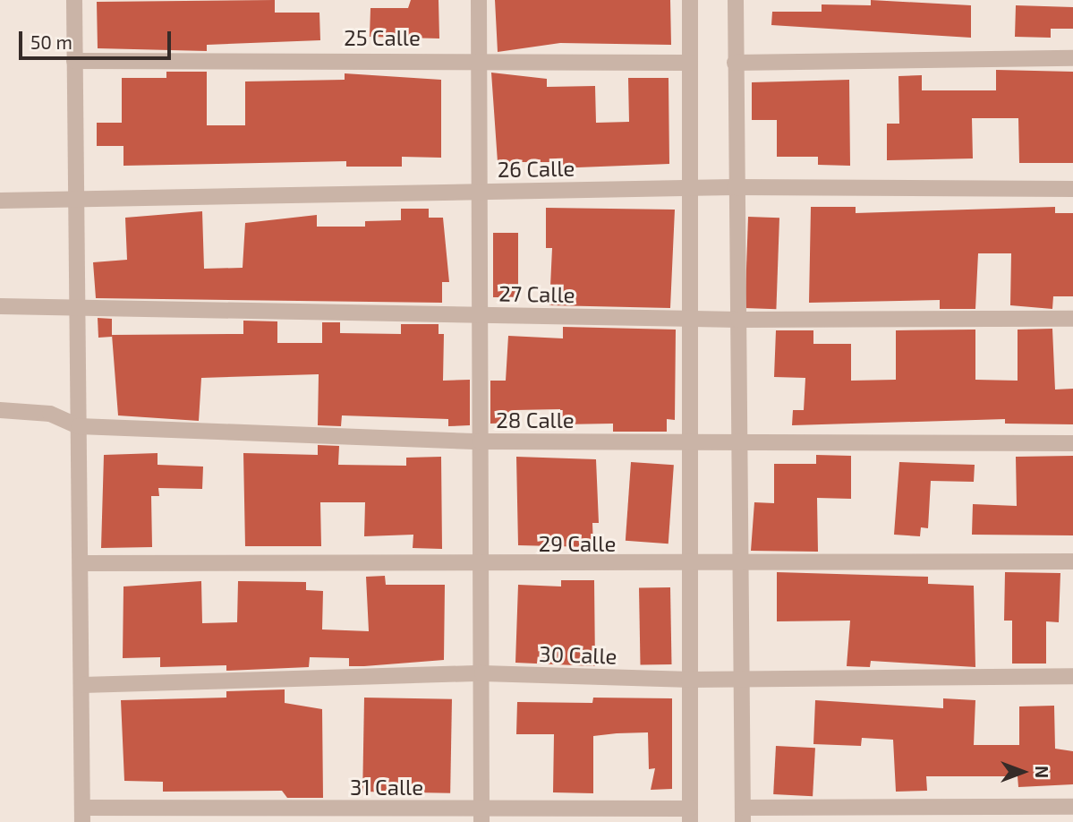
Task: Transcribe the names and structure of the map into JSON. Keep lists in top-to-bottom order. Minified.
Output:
{"streets":{"street":["25 Calle","26 Calle","27 Calle","28 Calle","29 Calle","30 Calle","31 Calle"]},"scale_bar":"50 m","north":"right"}
